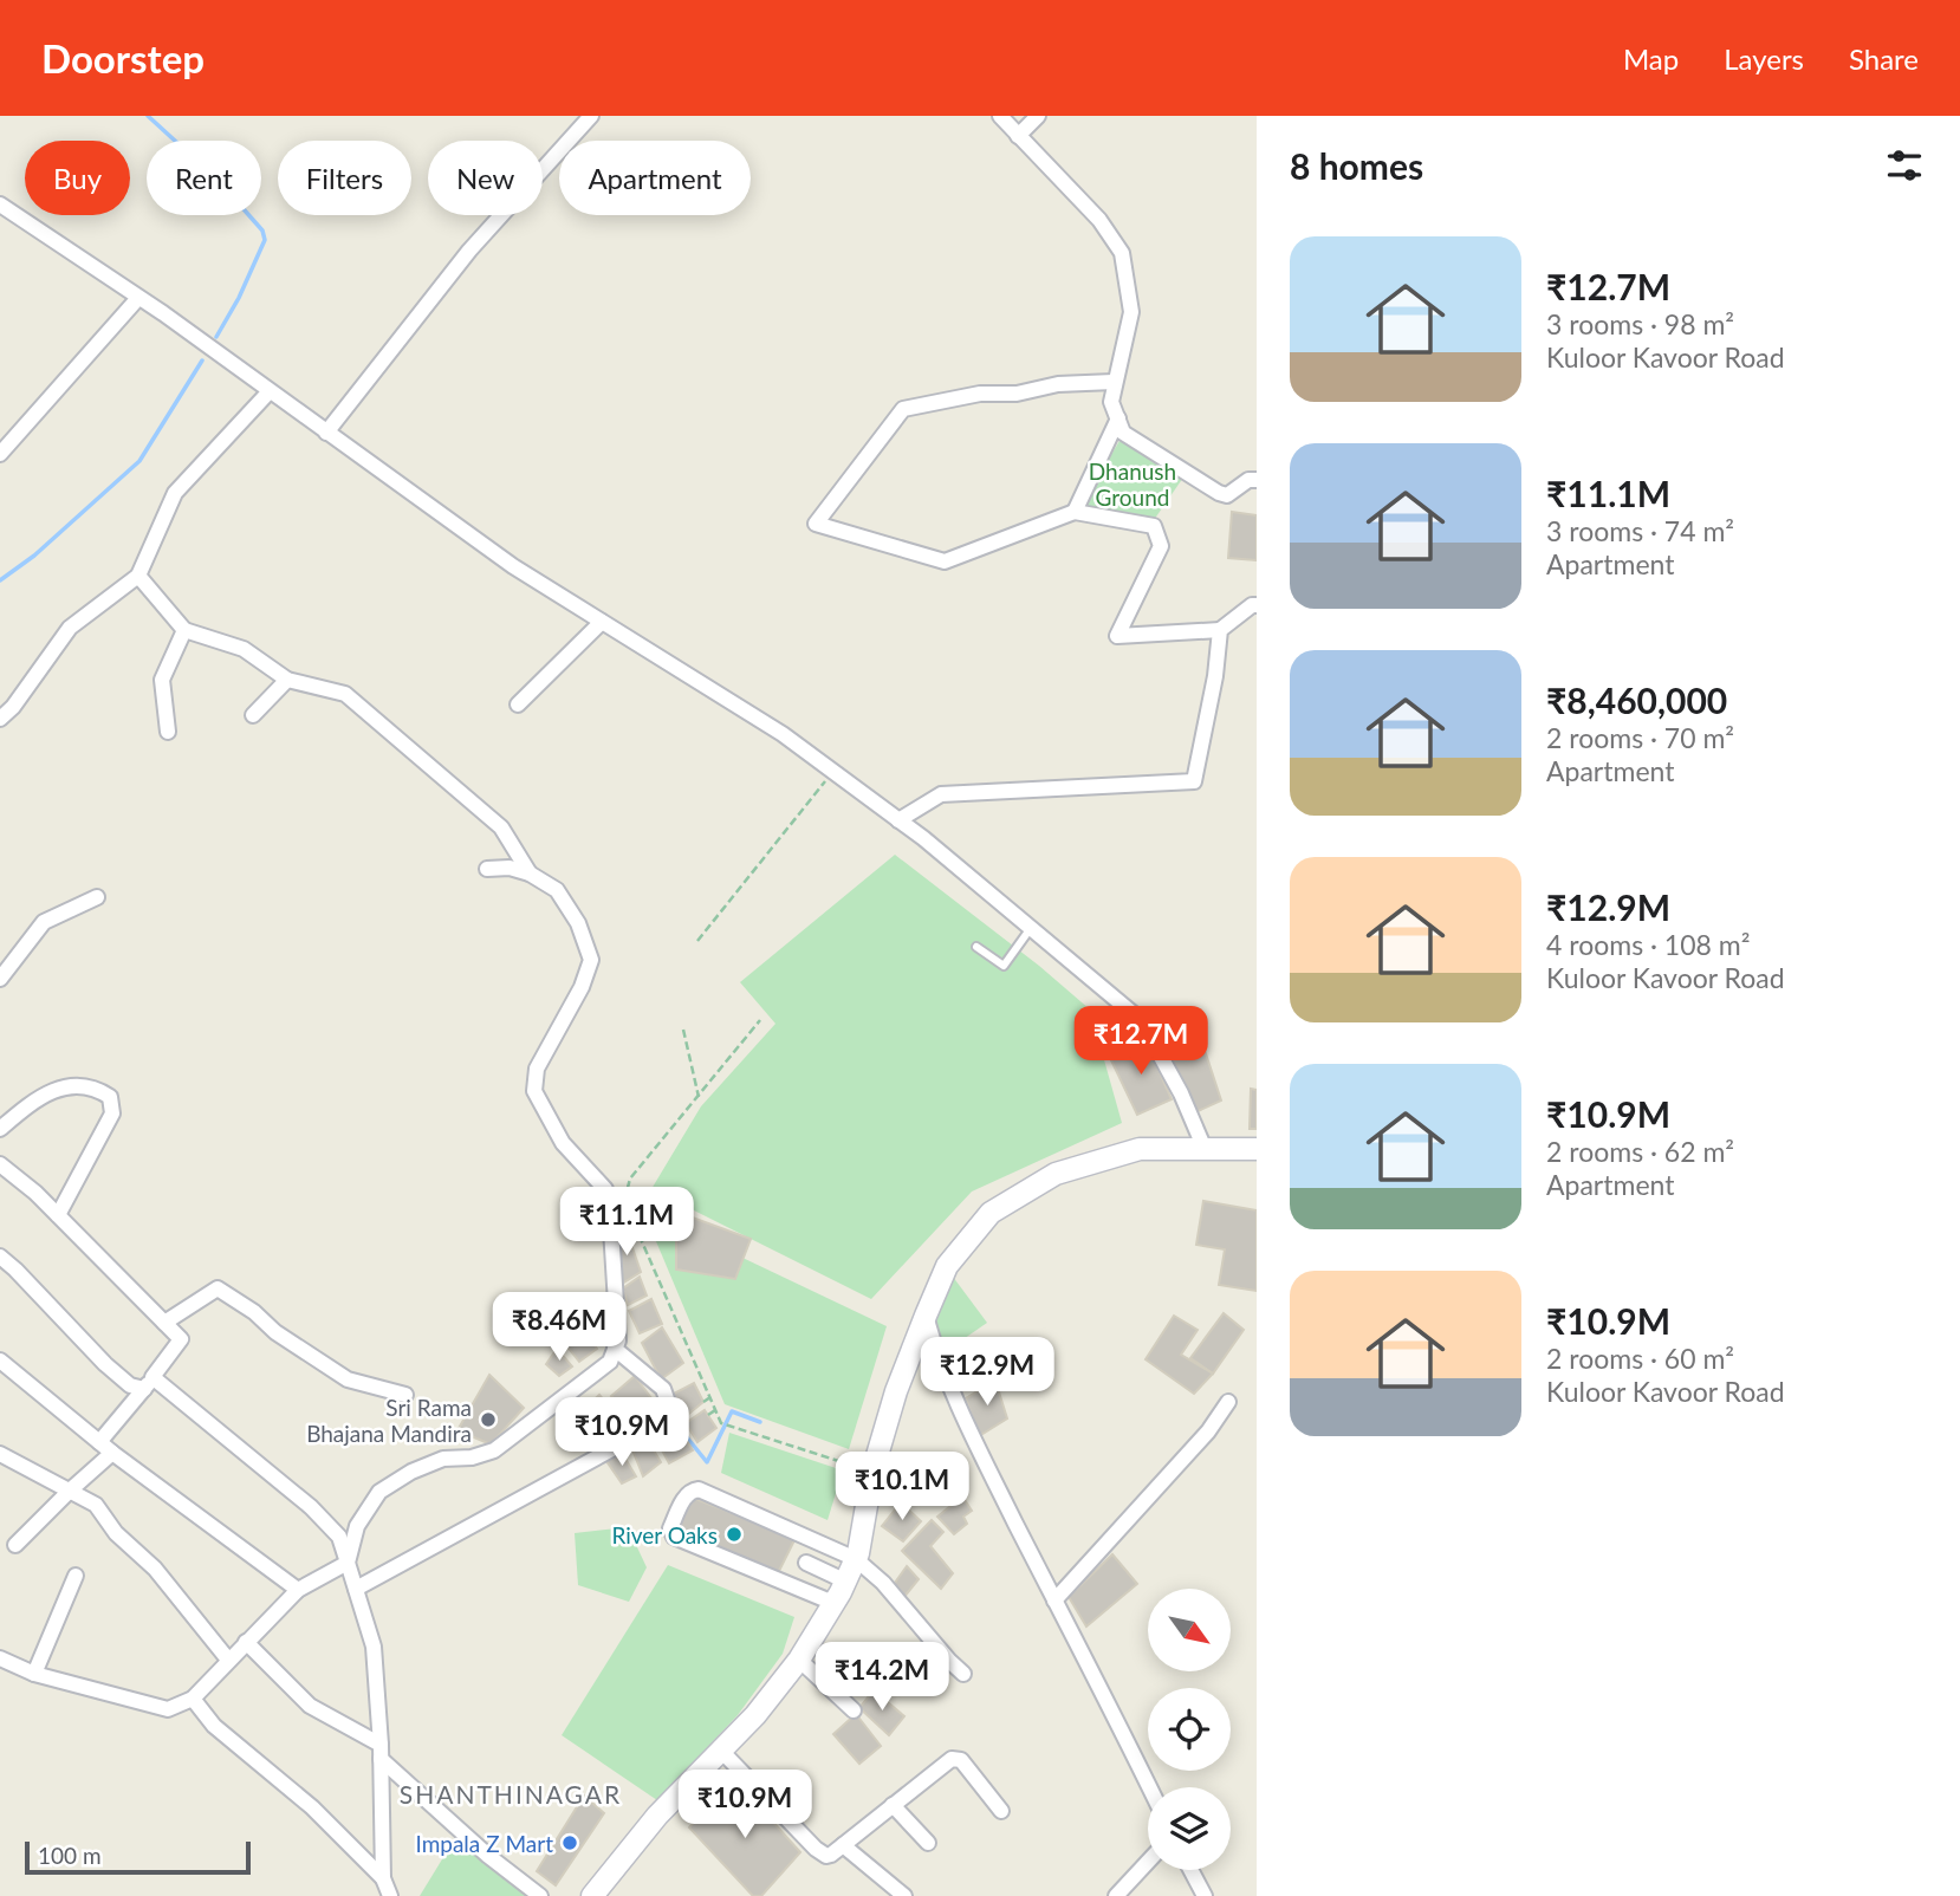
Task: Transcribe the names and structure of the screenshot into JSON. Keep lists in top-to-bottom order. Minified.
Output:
{"districts":["SHANTHINAGAR"],"parks":["Dhanush Ground"],"places":["Sri Rama Bhajana Mandira","River Oaks","Impala Z Mart"],"scale_bar":"100 m","north":"bottom right","page":{"header":"Doorstep","nav":["Map","Layers","Share"],"heading":"8 homes","chip":["Buy","Rent","Filters","New","Apartment"],"list":[{"name":"₹12.7M","note":"3 rooms · 98 m² · Kuloor Kavoor Road"},{"name":"₹11.1M","note":"3 rooms · 74 m² · Apartment"},{"name":"₹8,460,000","note":"2 rooms · 70 m² · Apartment"},{"name":"₹12.9M","note":"4 rooms · 108 m² · Kuloor Kavoor Road"},{"name":"₹10.9M","note":"2 rooms · 62 m² · Apartment"},{"name":"₹10.9M","note":"2 rooms · 60 m² · Kuloor Kavoor Road"}],"price":["₹12.7M","₹11.1M","₹8.46M","₹12.9M","₹10.9M","₹10.1M","₹14.2M","₹10.9M"],"scale":"100 m"}}
